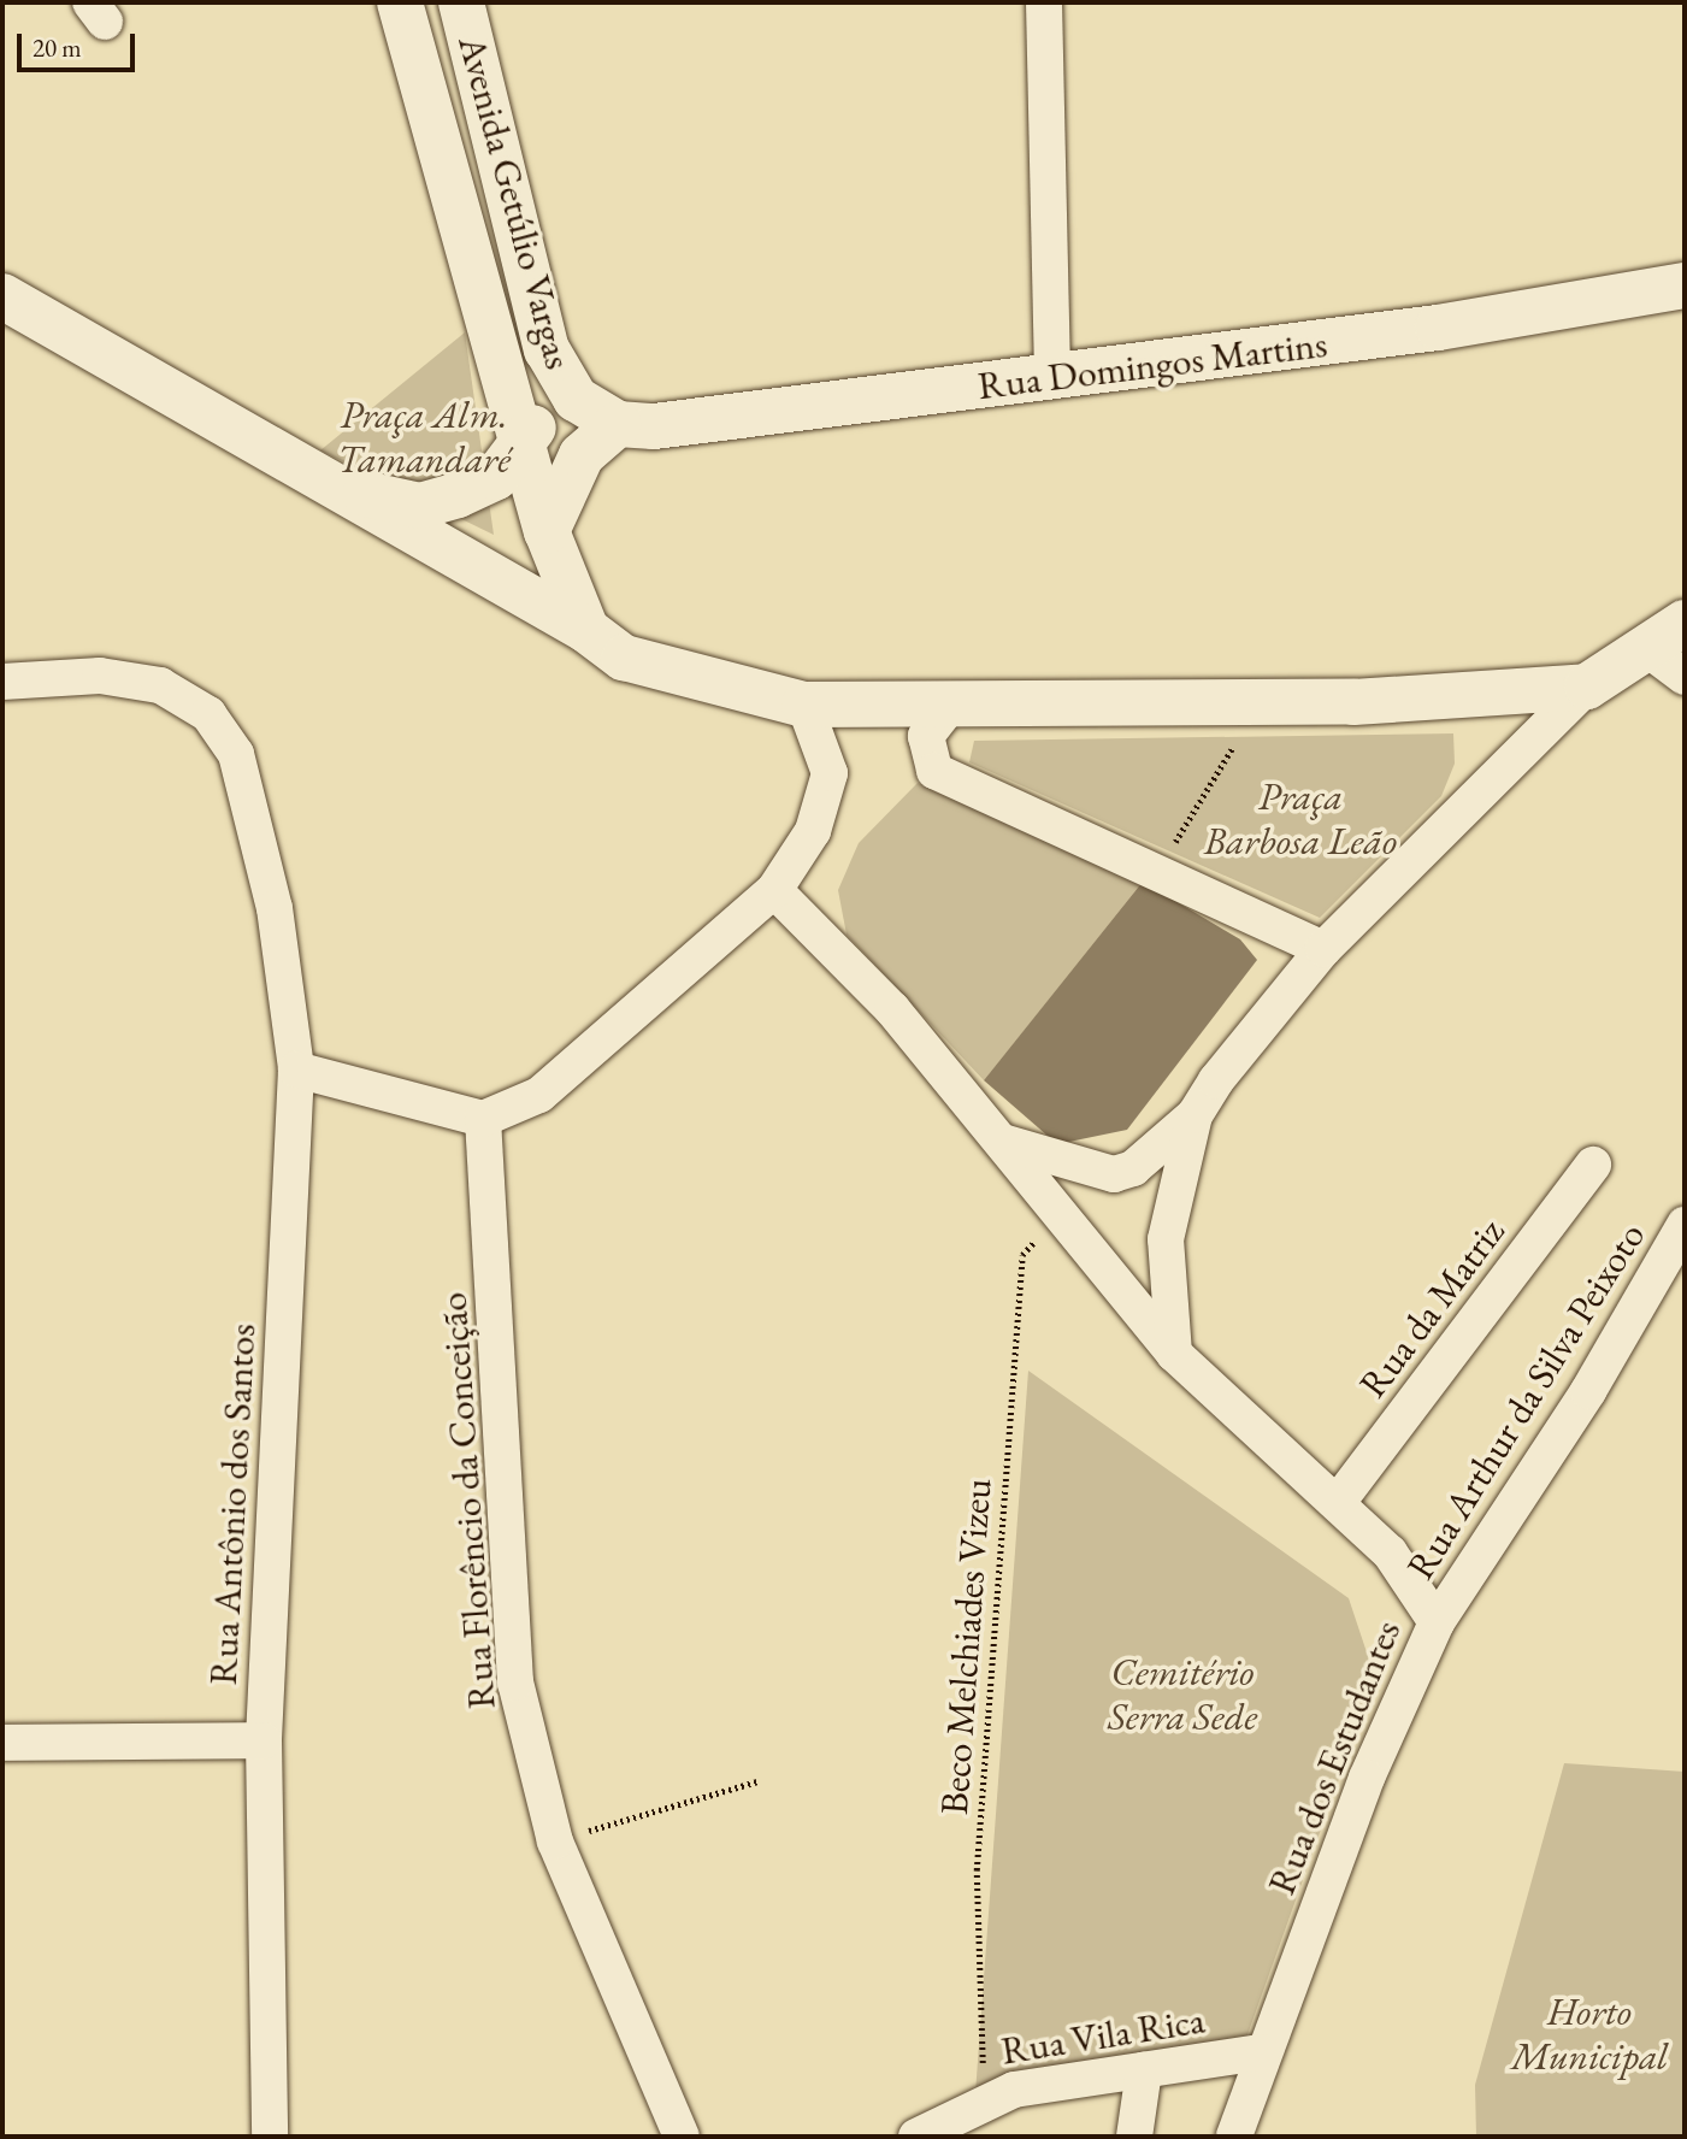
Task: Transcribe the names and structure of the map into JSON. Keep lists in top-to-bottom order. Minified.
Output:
{"streets":{"street":["Avenida Getúlio Vargas","Rua Domingos Martins","Rua da Matriz","Rua Arthur da Silva Peixoto","Rua Florêncio da Conceição","Rua Antônio dos Santos","Rua dos Estudantes","Rua Vila Rica"],"path":["Beco Melchiades Vizeu"]},"crossings":[["Avenida Getúlio Vargas","Rua Domingos Martins"],["Rua da Matriz","Rua dos Estudantes"],["Rua Arthur da Silva Peixoto","Rua dos Estudantes"],["Beco Melchiades Vizeu","Rua dos Estudantes"],["Beco Melchiades Vizeu","Rua Vila Rica"],["Rua dos Estudantes","Rua Vila Rica"]],"parks":["Praça Alm. Tamandaré","Praça Barbosa Leão","Cemitério Serra Sede","Horto Municipal"],"scale_bar":"20 m"}
